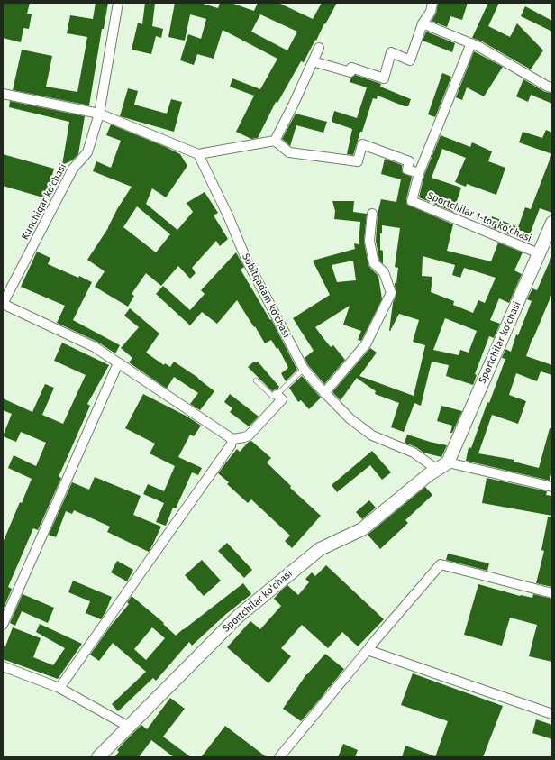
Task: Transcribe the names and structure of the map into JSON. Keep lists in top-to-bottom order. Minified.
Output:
{"streets":{"street":["Kunchiqar ko'chasi","Sportchilar 1-tor ko‘chasi","Sobitqadam ko'chasi","Sportchilar ko‘chasi"]},"crossings":[["Sportchilar 1-tor ko‘chasi","Sportchilar ko‘chasi"],["Sobitqadam ko'chasi","Sportchilar ko‘chasi"]]}
